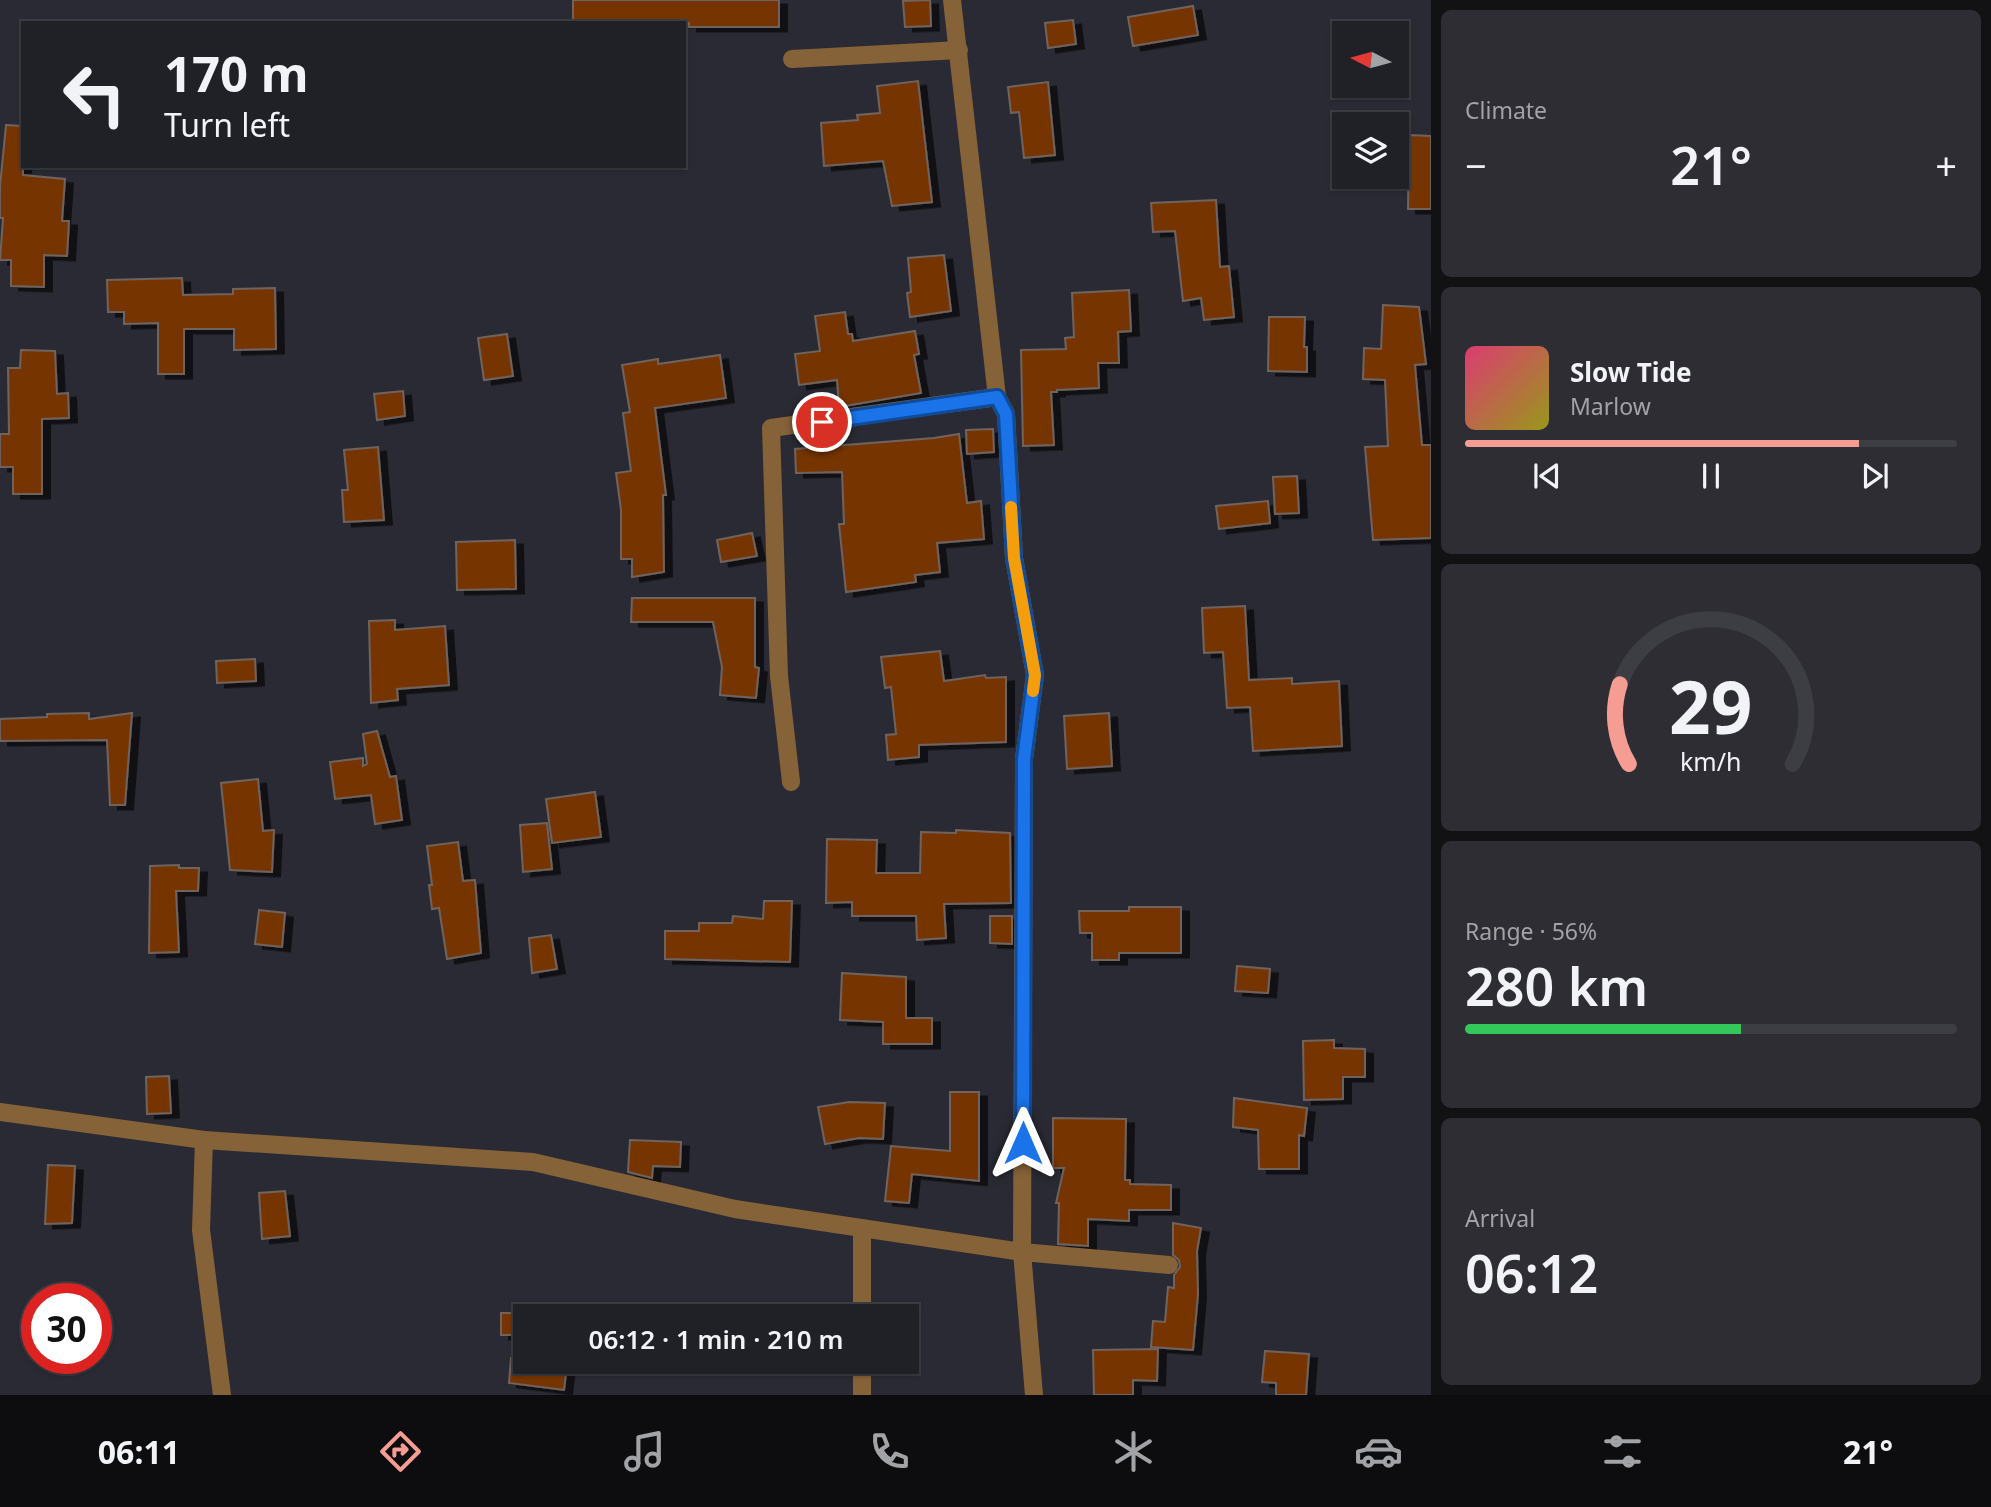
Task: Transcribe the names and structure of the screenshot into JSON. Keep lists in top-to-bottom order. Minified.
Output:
{"north":"left","page":{"tile":["Climate",["Range · 56%","280 km"],["Arrival","06:12"]],"turn":["170 m","Turn left"],"heat":["−","21°","+"],"song":["Slow Tide","Marlow"],"limit":"30","trip":"06:12 · 1 min · 210 m","tabs":["06:11","21°"],"gauge":["29","km/h"]}}
